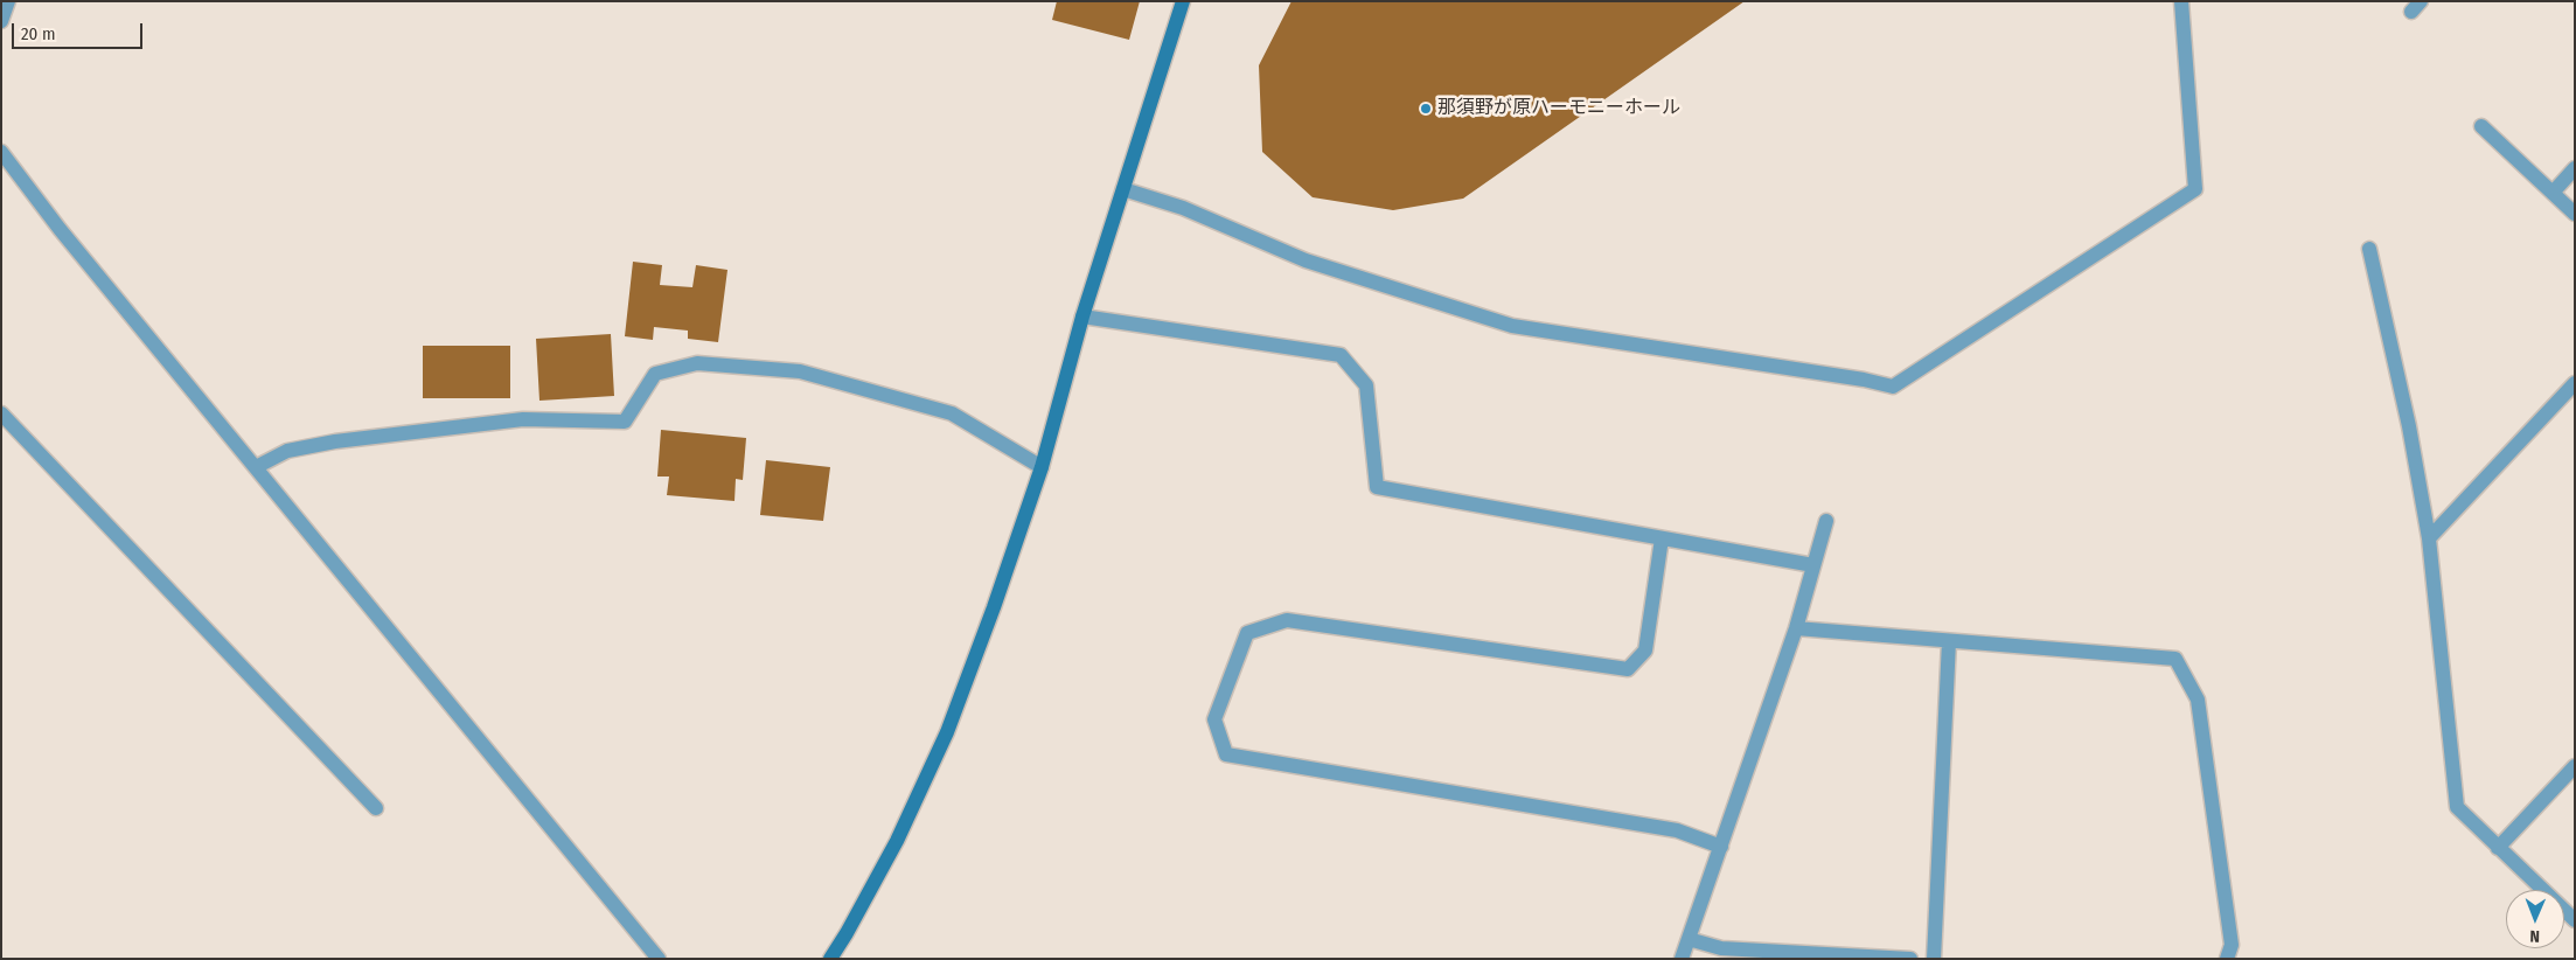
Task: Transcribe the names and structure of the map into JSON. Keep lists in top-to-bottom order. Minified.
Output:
{"places":["那須野が原ハーモニーホール"],"scale_bar":"20 m","north":"bottom"}
